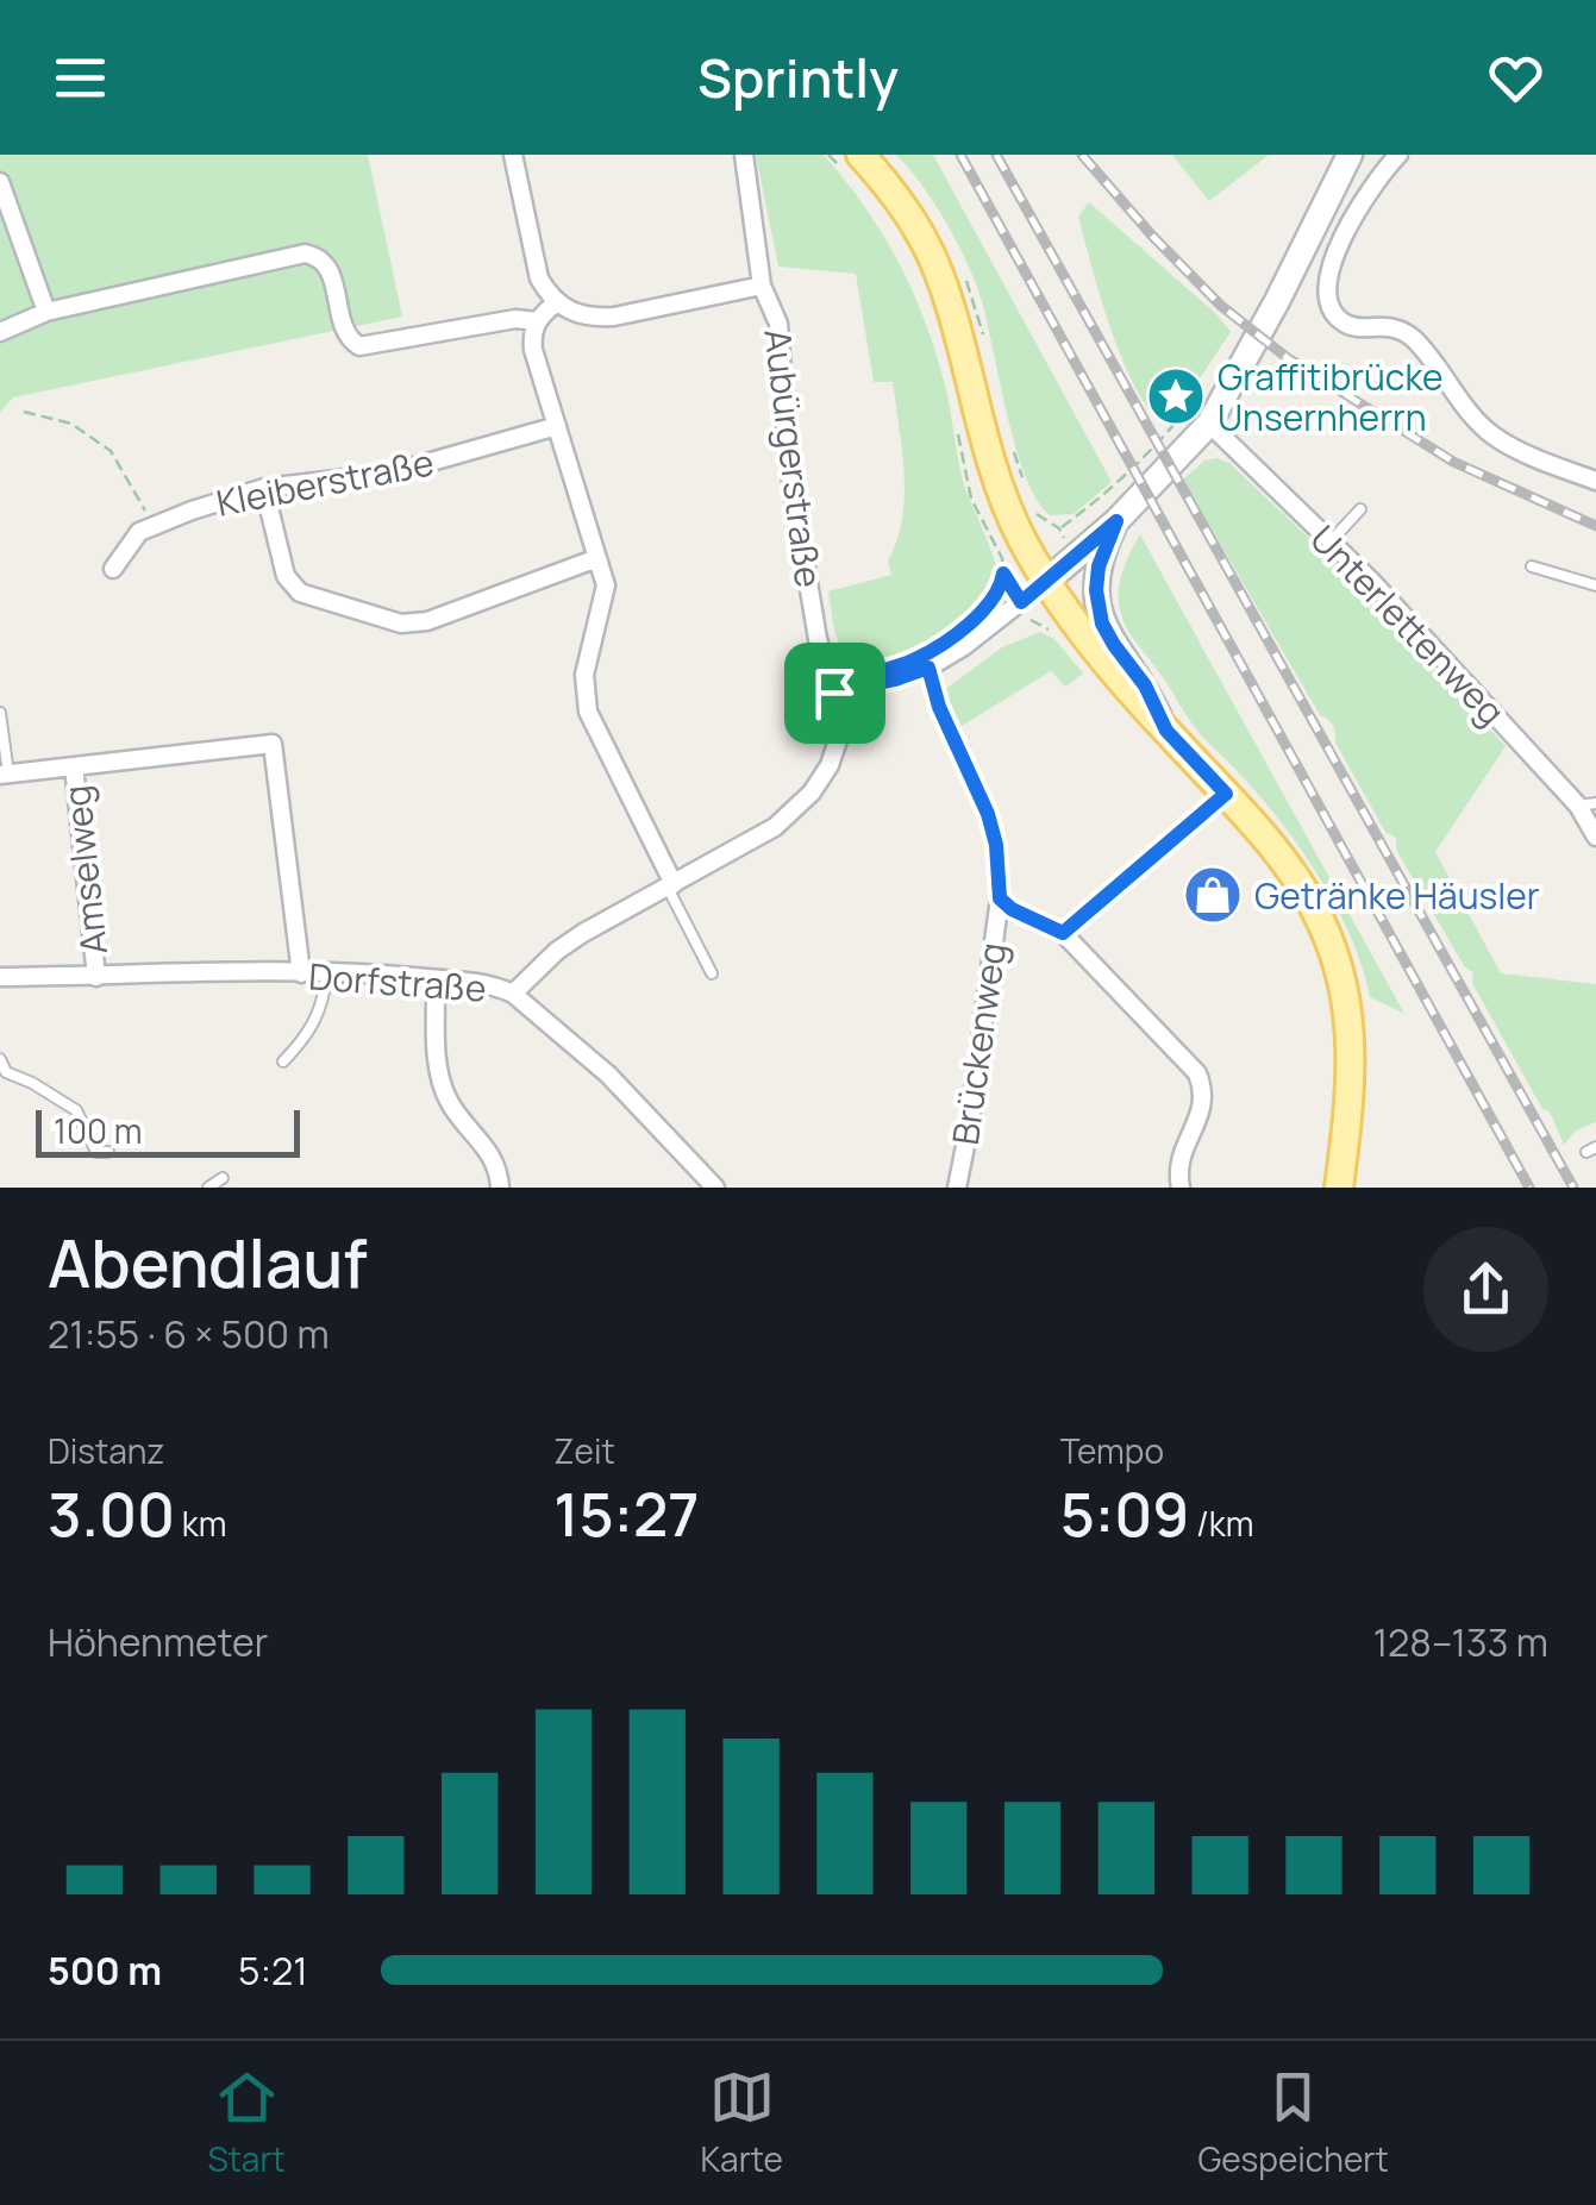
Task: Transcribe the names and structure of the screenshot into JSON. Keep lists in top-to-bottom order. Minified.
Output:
{"streets":{"street":["Aubürgerstraße","Kleiberstraße","Unterlettenweg","Amselweg","Dorfstraße","Brückenweg"]},"crossings":[["Aubürgerstraße","Dorfstraße"],["Amselweg","Dorfstraße"]],"places":{"place":["Graffitibrücke Unsernherrn"],"shop":["Getränke Häusler"]},"scale_bar":"100 m","page":{"header":"Sprintly","scale":"100 m","heading":["Abendlauf","21:55 · 6 × 500 m"],"stats":[["Distanz","3.00 km"],["Zeit","15:27"],["Tempo","5:09 /km"]],"chart":["Höhenmeter","128–133 m"],"list":[{"name":"500 m","note":"5:21"}],"tabs":["Start","Karte","Gespeichert"]}}
